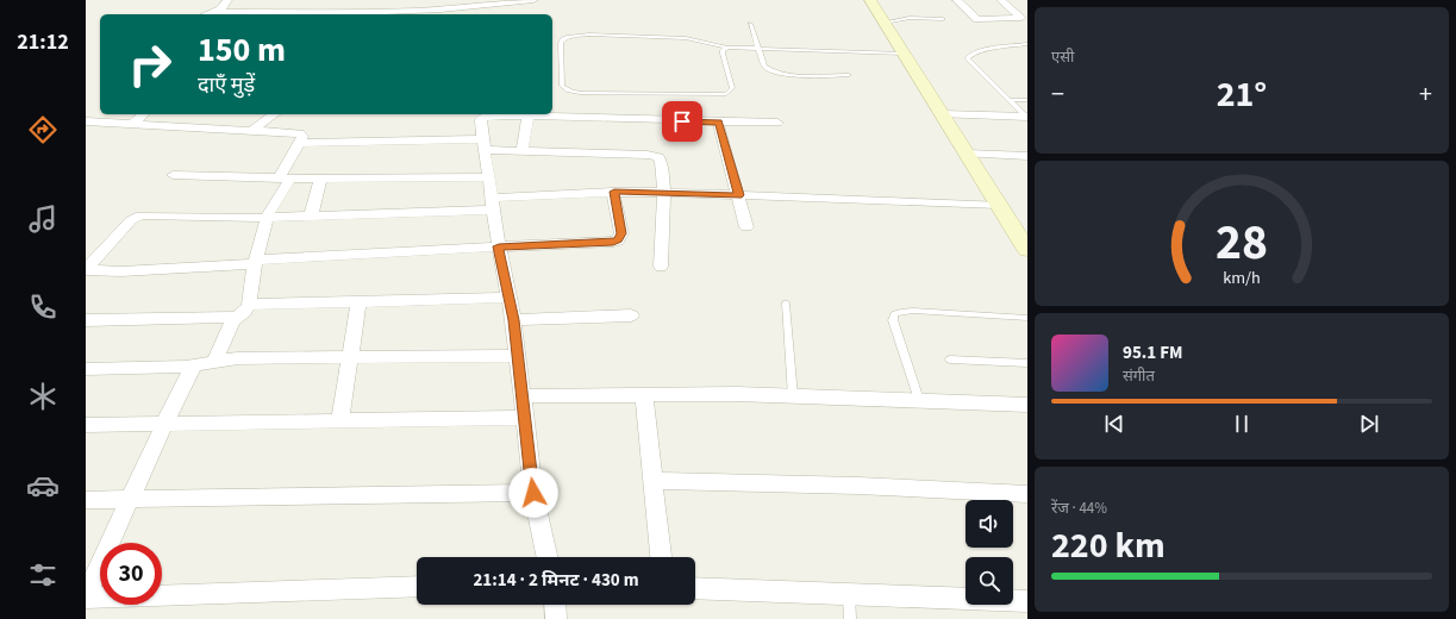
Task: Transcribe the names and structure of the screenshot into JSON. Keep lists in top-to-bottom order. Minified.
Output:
{"page":{"tabs":"21:12","tile":["एसी",["रेंज · 44%","220 km"]],"turn":["150 m","दाएँ मुड़ें"],"heat":["−","21°","+"],"song":["95.1 FM","संगीत"],"limit":"30","trip":"21:14 · 2 मिनट · 430 m","gauge":["28","km/h"]}}
